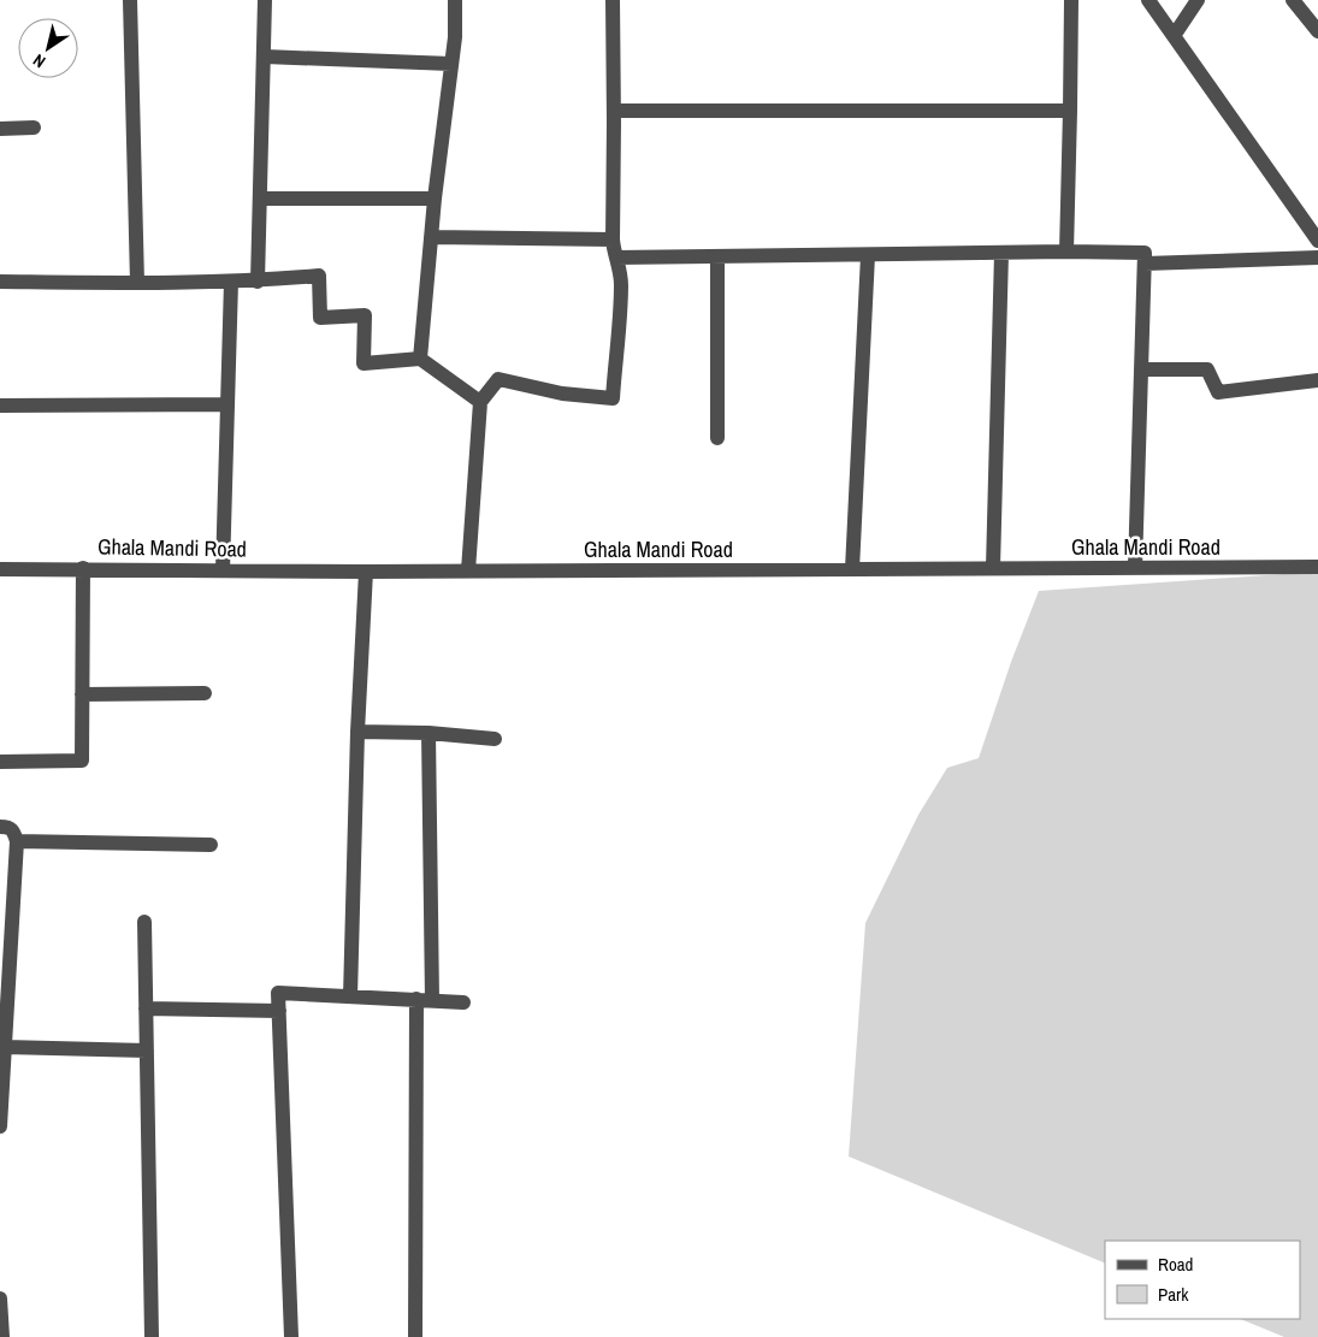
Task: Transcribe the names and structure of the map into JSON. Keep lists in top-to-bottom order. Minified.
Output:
{"streets":{"street":["Ghala Mandi Road"]},"legend":["Road","Park"],"north":"bottom left"}
